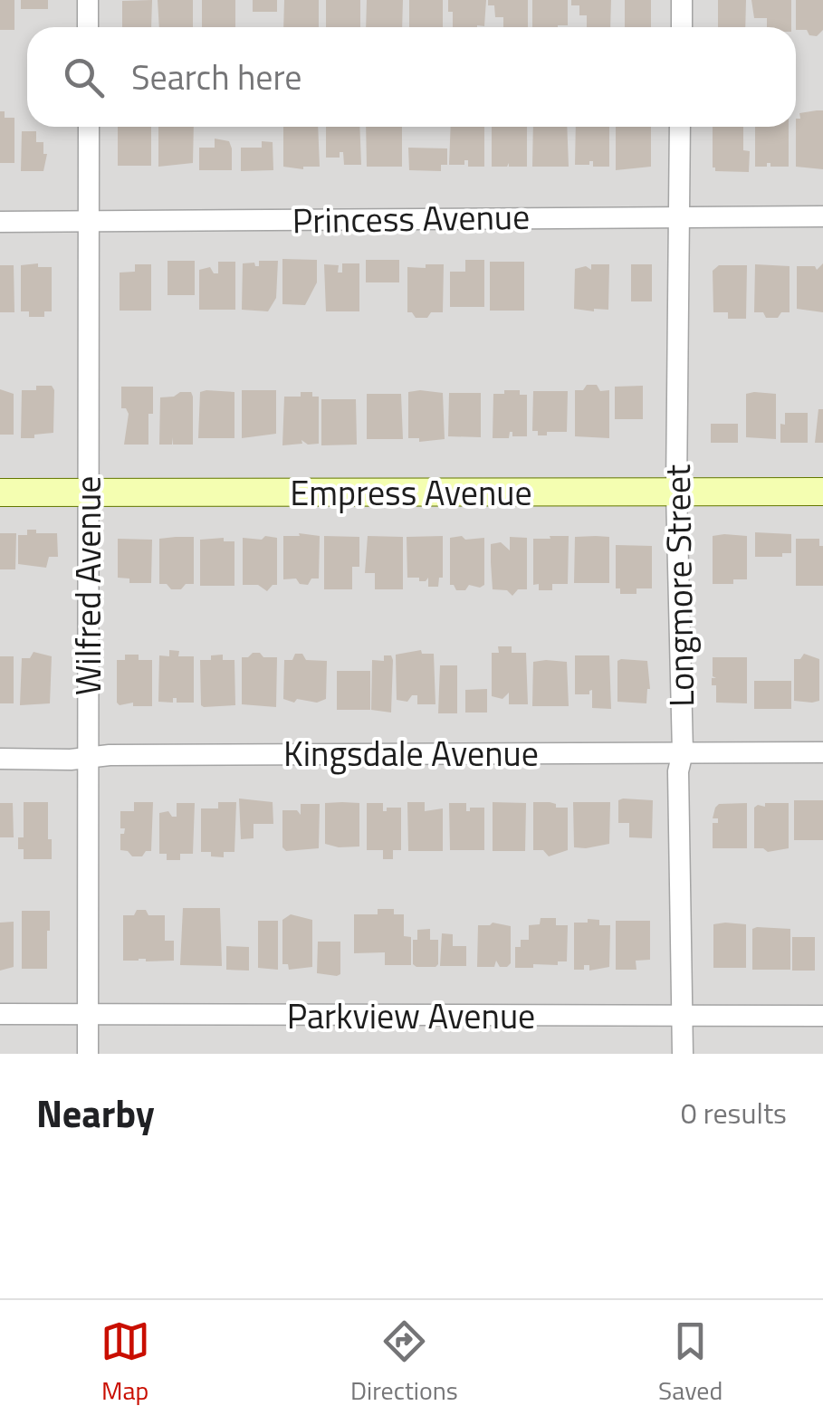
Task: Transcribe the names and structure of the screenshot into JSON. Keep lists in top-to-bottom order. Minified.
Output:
{"streets":{"street":["Princess Avenue","Empress Avenue","Wilfred Avenue","Longmore Street","Kingsdale Avenue","Parkview Avenue"]},"crossings":[["Princess Avenue","Wilfred Avenue"],["Princess Avenue","Longmore Street"],["Empress Avenue","Wilfred Avenue"],["Empress Avenue","Longmore Street"],["Wilfred Avenue","Kingsdale Avenue"],["Wilfred Avenue","Parkview Avenue"],["Longmore Street","Kingsdale Avenue"],["Longmore Street","Parkview Avenue"]],"page":{"search":"Search here","heading":["Nearby","0 results"],"nav":["Map","Directions","Saved"]}}
